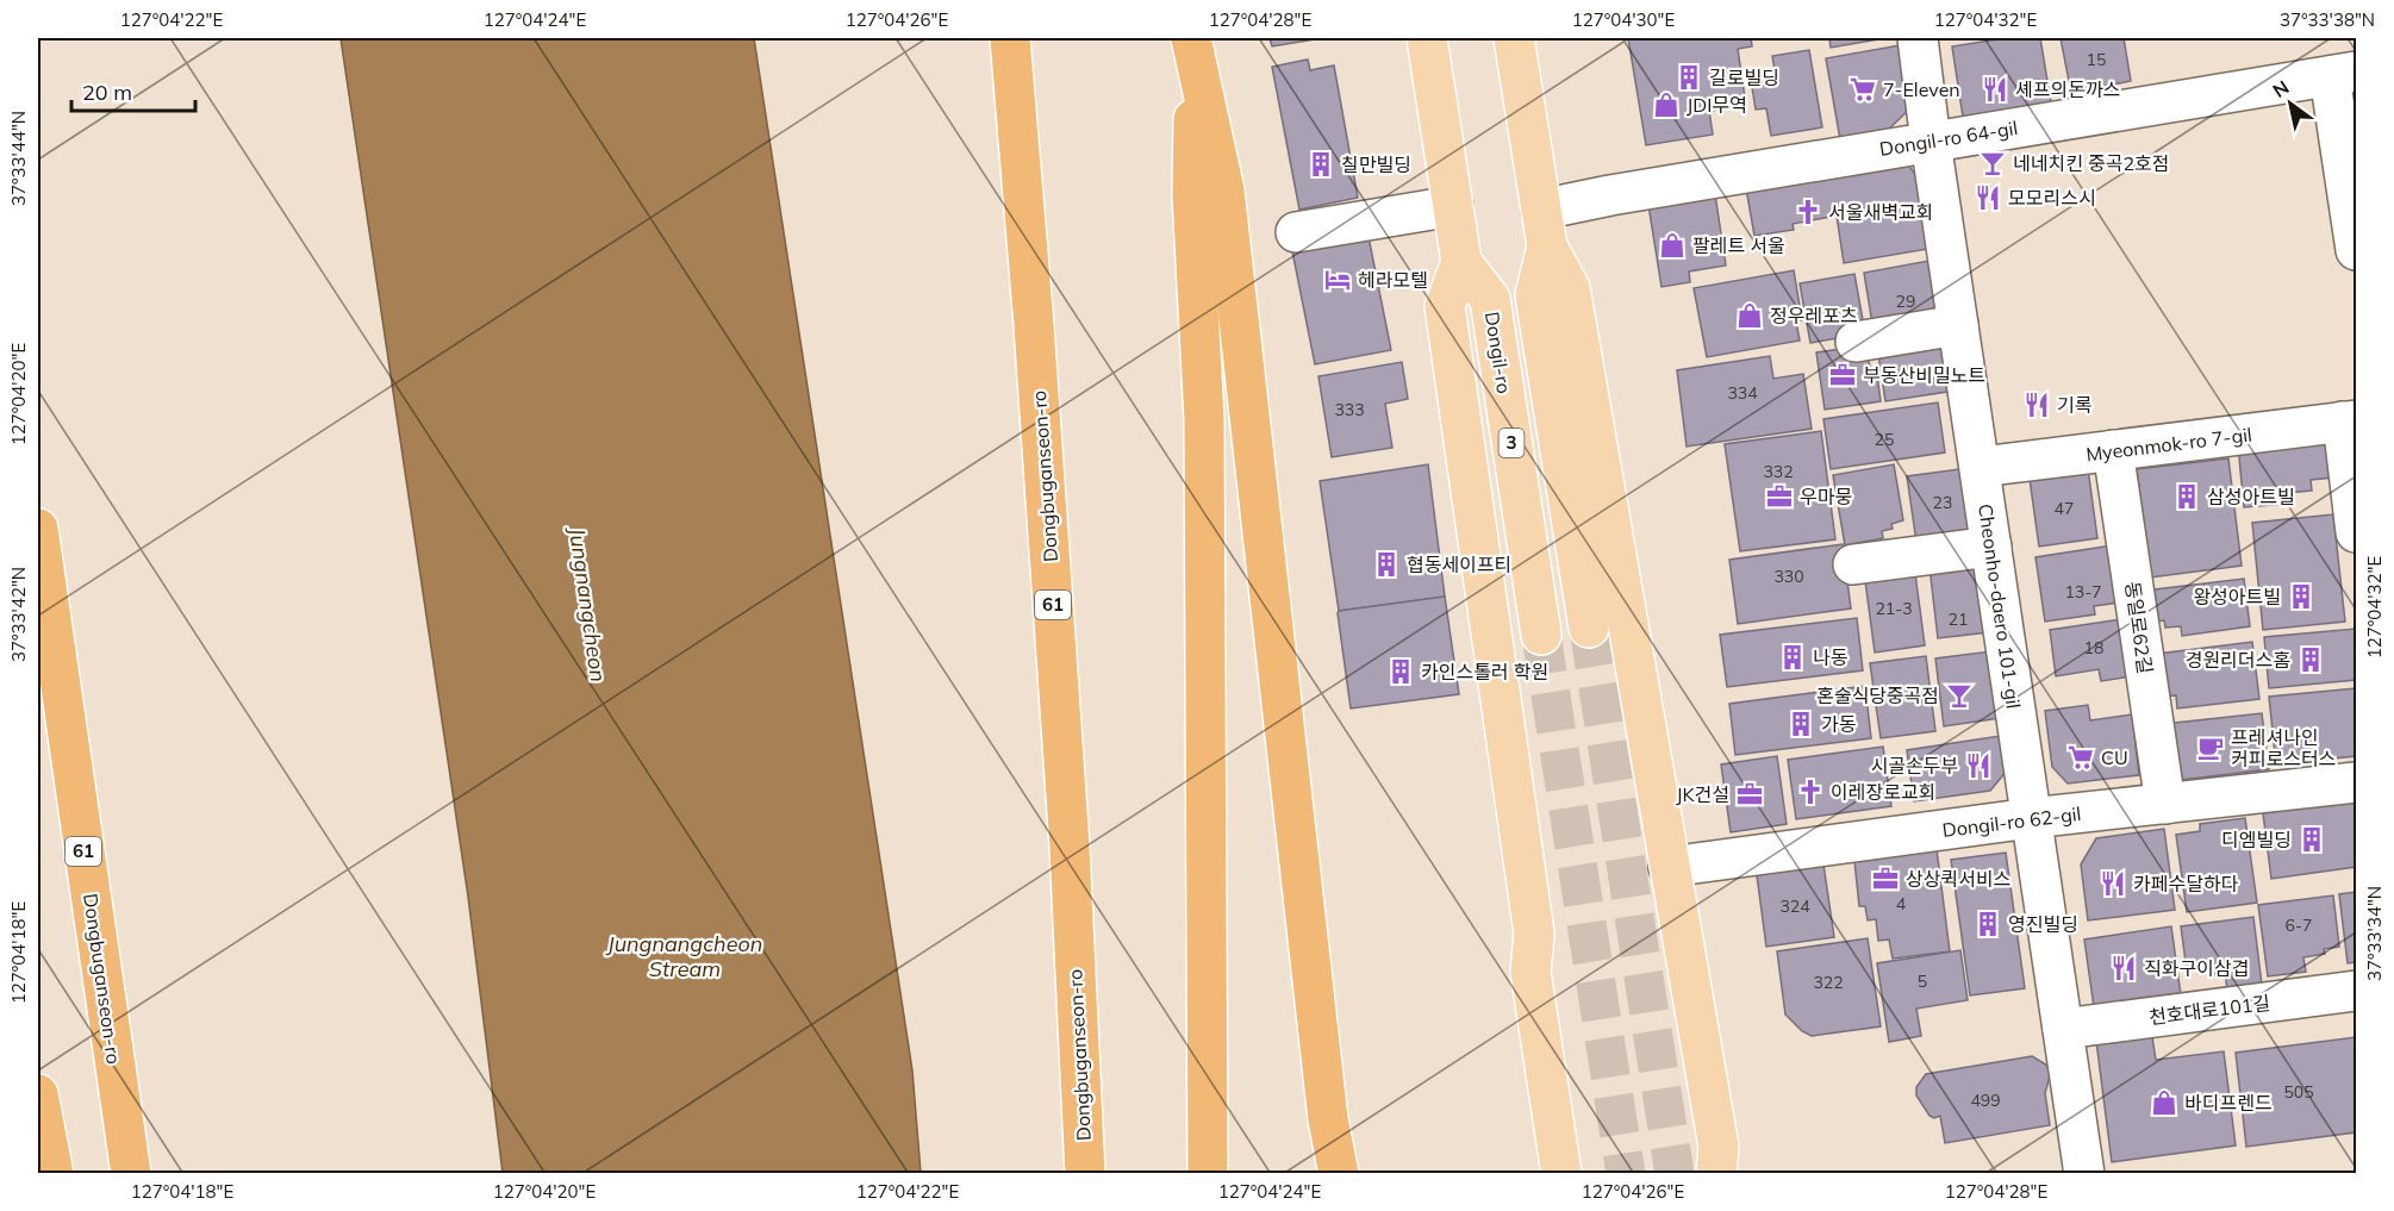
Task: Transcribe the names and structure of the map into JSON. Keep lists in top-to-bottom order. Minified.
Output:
{"streets":{"highway":["Dongbuganseon-ro","61"],"main road":["Dongil-ro","3"],"street":["Dongil-ro 64-gil","Myeonmok-ro 7-gil","Cheonho-daero 101-gil","동일로62길","Dongil-ro 62-gil","천호대로101길"]},"crossings":[["Dongil-ro 64-gil","Cheonho-daero 101-gil"],["Myeonmok-ro 7-gil","Cheonho-daero 101-gil"],["Myeonmok-ro 7-gil","동일로62길"],["Cheonho-daero 101-gil","Dongil-ro 62-gil"],["Cheonho-daero 101-gil","천호대로101길"],["동일로62길","Dongil-ro 62-gil"]],"water":["Jungnangcheon","Jungnangcheon Stream"],"places":{"building":["길로빌딩","칠만빌딩","삼성아트빌","협동세이프티","왕성아트빌","나동","경원리더스홈","카인스톨러 학원","가동","디엠빌딩","영진빌딩"],"supermarket":["7-Eleven","CU"],"restaurant":["셰프의돈까스","모모리스시","기록","시골손두부","카페수달하다","직화구이삼겹"],"shop":["JDI무역","팔레트 서울","정우레포츠","바디프렌드"],"bar":["네네치킨 중곡2호점","혼술식당중곡점"],"church":["서울새벽교회","이레장로교회"],"hotel":["헤라모텔"],"office":["부동산비밀노트","우마뭉","JK건설","상상퀵서비스"],"cafe":["프레셔나인 커피로스터스"]},"house_numbers":["15","29","334","333","25","332","23","47","330","13-7","21-3","21","18","4","324","6-7","5","322","505","499"],"scale_bar":"20 m","north":"top left","coordinates":["127°04'22\"E","127°04'24\"E","127°04'26\"E","127°04'28\"E","127°04'30\"E","127°04'32\"E","37°33'38\"N","37°33'44\"N","127°04'20\"E","37°33'42\"N","37°33'34\"N","127°04'18\"E"]}
